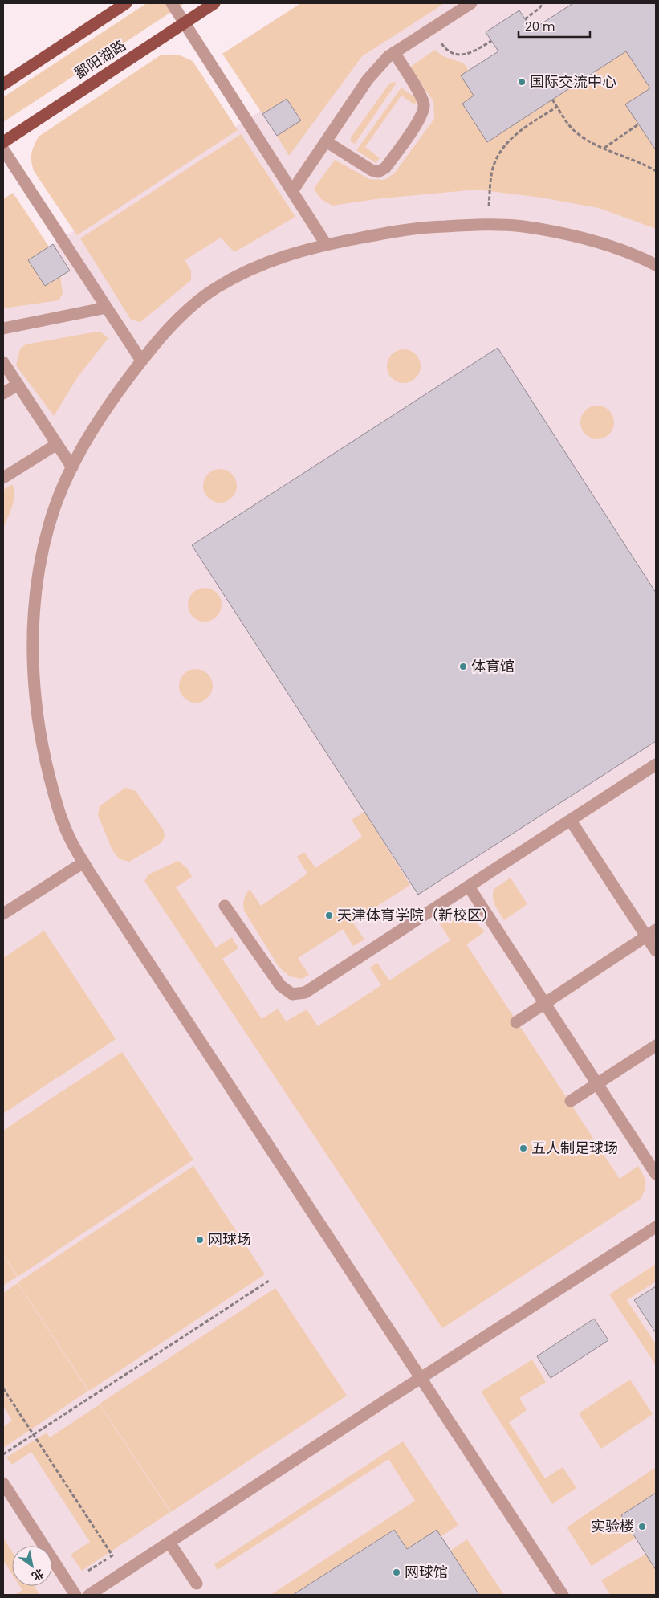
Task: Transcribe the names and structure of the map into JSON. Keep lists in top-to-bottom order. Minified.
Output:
{"streets":{"main road":["鄱阳湖路"]},"places":["国际交流中心","体育馆","天津体育学院（新校区）","五人制足球场","网球场","实验楼","网球馆"],"scale_bar":"20 m","north":"bottom right"}
